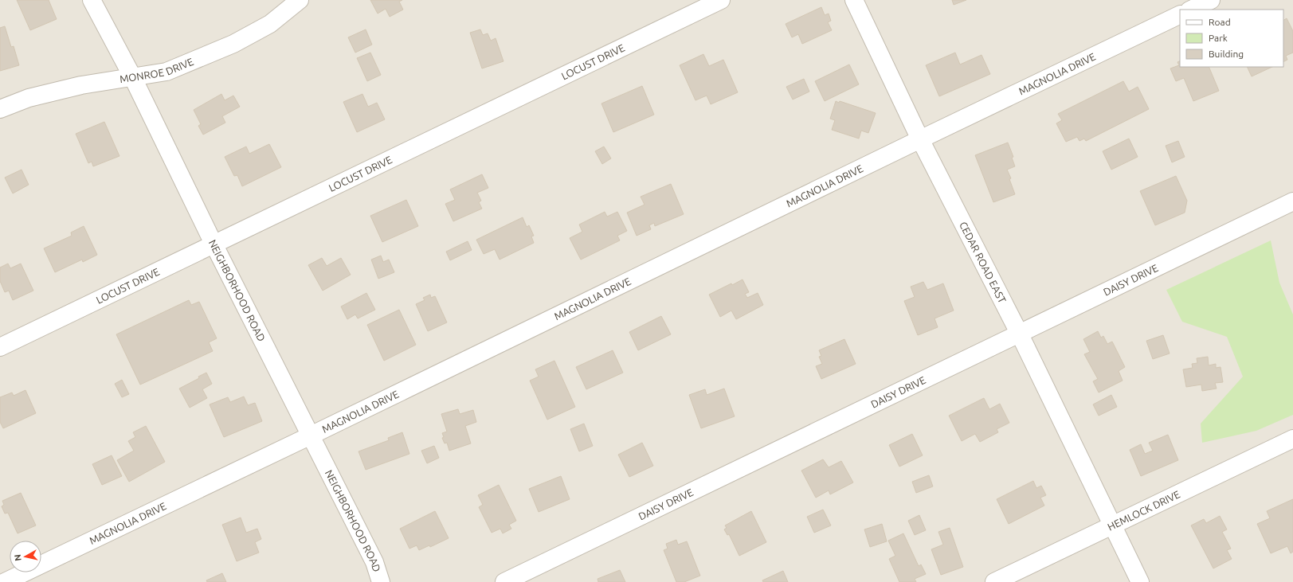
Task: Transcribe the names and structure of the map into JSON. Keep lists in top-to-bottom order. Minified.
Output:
{"streets":{"street":["LOCUST DRIVE","MONROE DRIVE","MAGNOLIA DRIVE","CEDAR ROAD EAST","DAISY DRIVE","NEIGHBORHOOD ROAD","HEMLOCK DRIVE"]},"crossings":[["LOCUST DRIVE","NEIGHBORHOOD ROAD"],["MONROE DRIVE","NEIGHBORHOOD ROAD"],["MAGNOLIA DRIVE","CEDAR ROAD EAST"],["MAGNOLIA DRIVE","NEIGHBORHOOD ROAD"],["CEDAR ROAD EAST","DAISY DRIVE"],["CEDAR ROAD EAST","HEMLOCK DRIVE"]],"legend":["Road","Park","Building"],"north":"left"}
